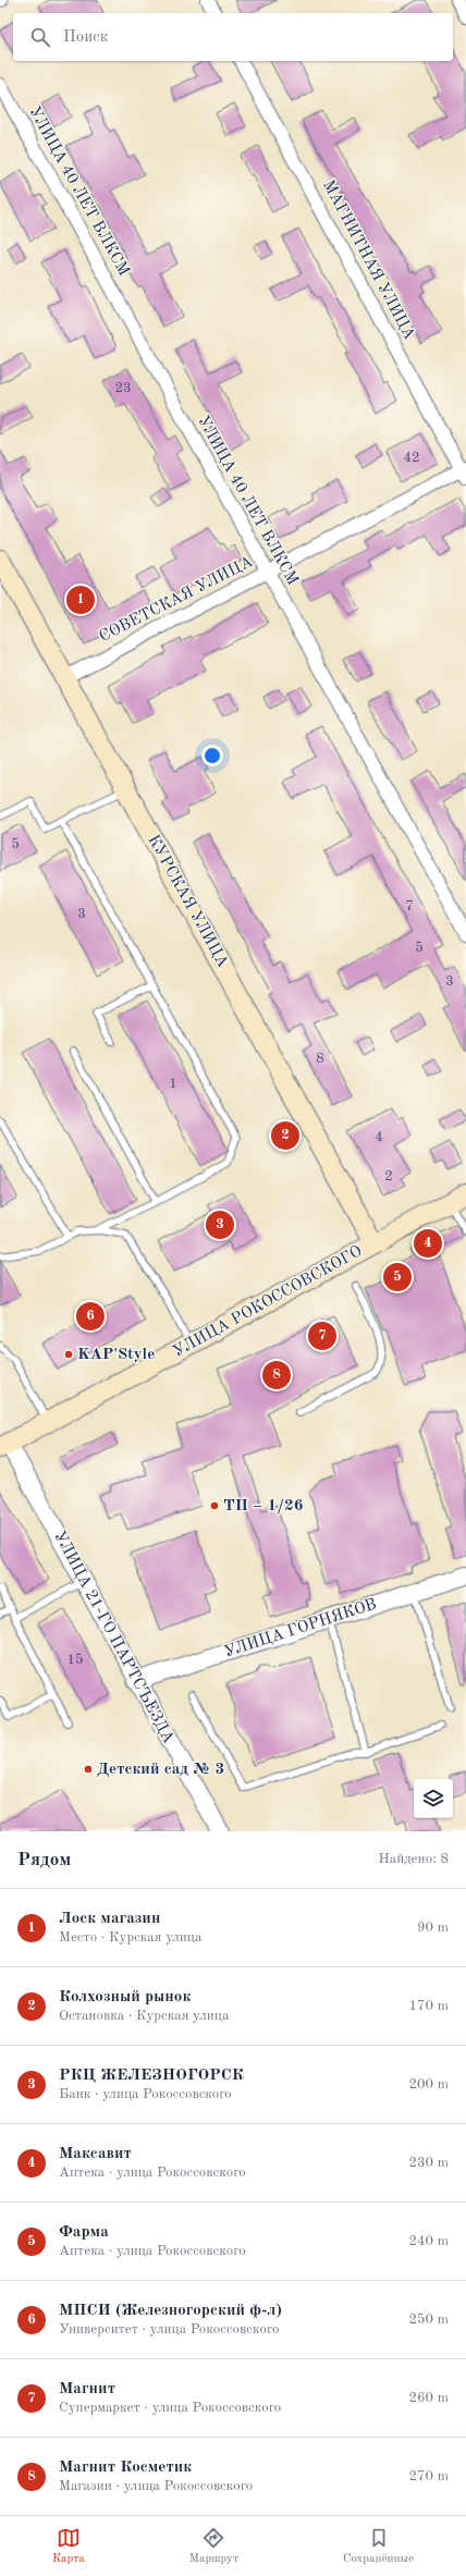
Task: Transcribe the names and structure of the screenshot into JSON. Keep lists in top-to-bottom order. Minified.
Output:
{"streets":{"main road":["КУРСКАЯ УЛИЦА","УЛИЦА РОКОССОВСКОГО"],"street":["УЛИЦА 40 ЛЕТ ВЛКСМ","МАГНИТНАЯ УЛИЦА","СОВЕТСКАЯ УЛИЦА","УЛИЦА ГОРНЯКОВ","УЛИЦА 21-ГО ПАРТСЪЕЗДА"]},"crossings":[["УЛИЦА 40 ЛЕТ ВЛКСМ","СОВЕТСКАЯ УЛИЦА"],["МАГНИТНАЯ УЛИЦА","СОВЕТСКАЯ УЛИЦА"],["СОВЕТСКАЯ УЛИЦА","КУРСКАЯ УЛИЦА"],["КУРСКАЯ УЛИЦА","УЛИЦА РОКОССОВСКОГО"],["УЛИЦА РОКОССОВСКОГО","УЛИЦА 21-ГО ПАРТСЪЕЗДА"],["УЛИЦА ГОРНЯКОВ","УЛИЦА 21-ГО ПАРТСЪЕЗДА"]],"places":["KAP'Style","ТП – 1/26","Детский сад № 3"],"house_numbers":["23","42","5","7","3","5","3","8","1","4","2","15"],"page":{"search":"Поиск","pins":["1","2","3","4","5","6","7","8"],"heading":["Рядом","Найдено: 8"],"list":[{"mark":"1","name":"Лоск магазин","note":"Место · Курская улица","value":"90 m"},{"mark":"2","name":"Колхозный рынок","note":"Остановка · Курская улица","value":"170 m"},{"mark":"3","name":"РКЦ ЖЕЛЕЗНОГОРСК","note":"Банк · улица Рокоссовского","value":"200 m"},{"mark":"4","name":"Максавит","note":"Аптека · улица Рокоссовского","value":"230 m"},{"mark":"5","name":"Фарма","note":"Аптека · улица Рокоссовского","value":"240 m"},{"mark":"6","name":"МПСИ (Железногорский ф-л)","note":"Университет · улица Рокоссовского","value":"250 m"},{"mark":"7","name":"Магнит","note":"Супермаркет · улица Рокоссовского","value":"260 m"},{"mark":"8","name":"Магнит Косметик","note":"Магазин · улица Рокоссовского","value":"270 m"}],"nav":["Карта","Маршрут","Сохранённые"]}}
